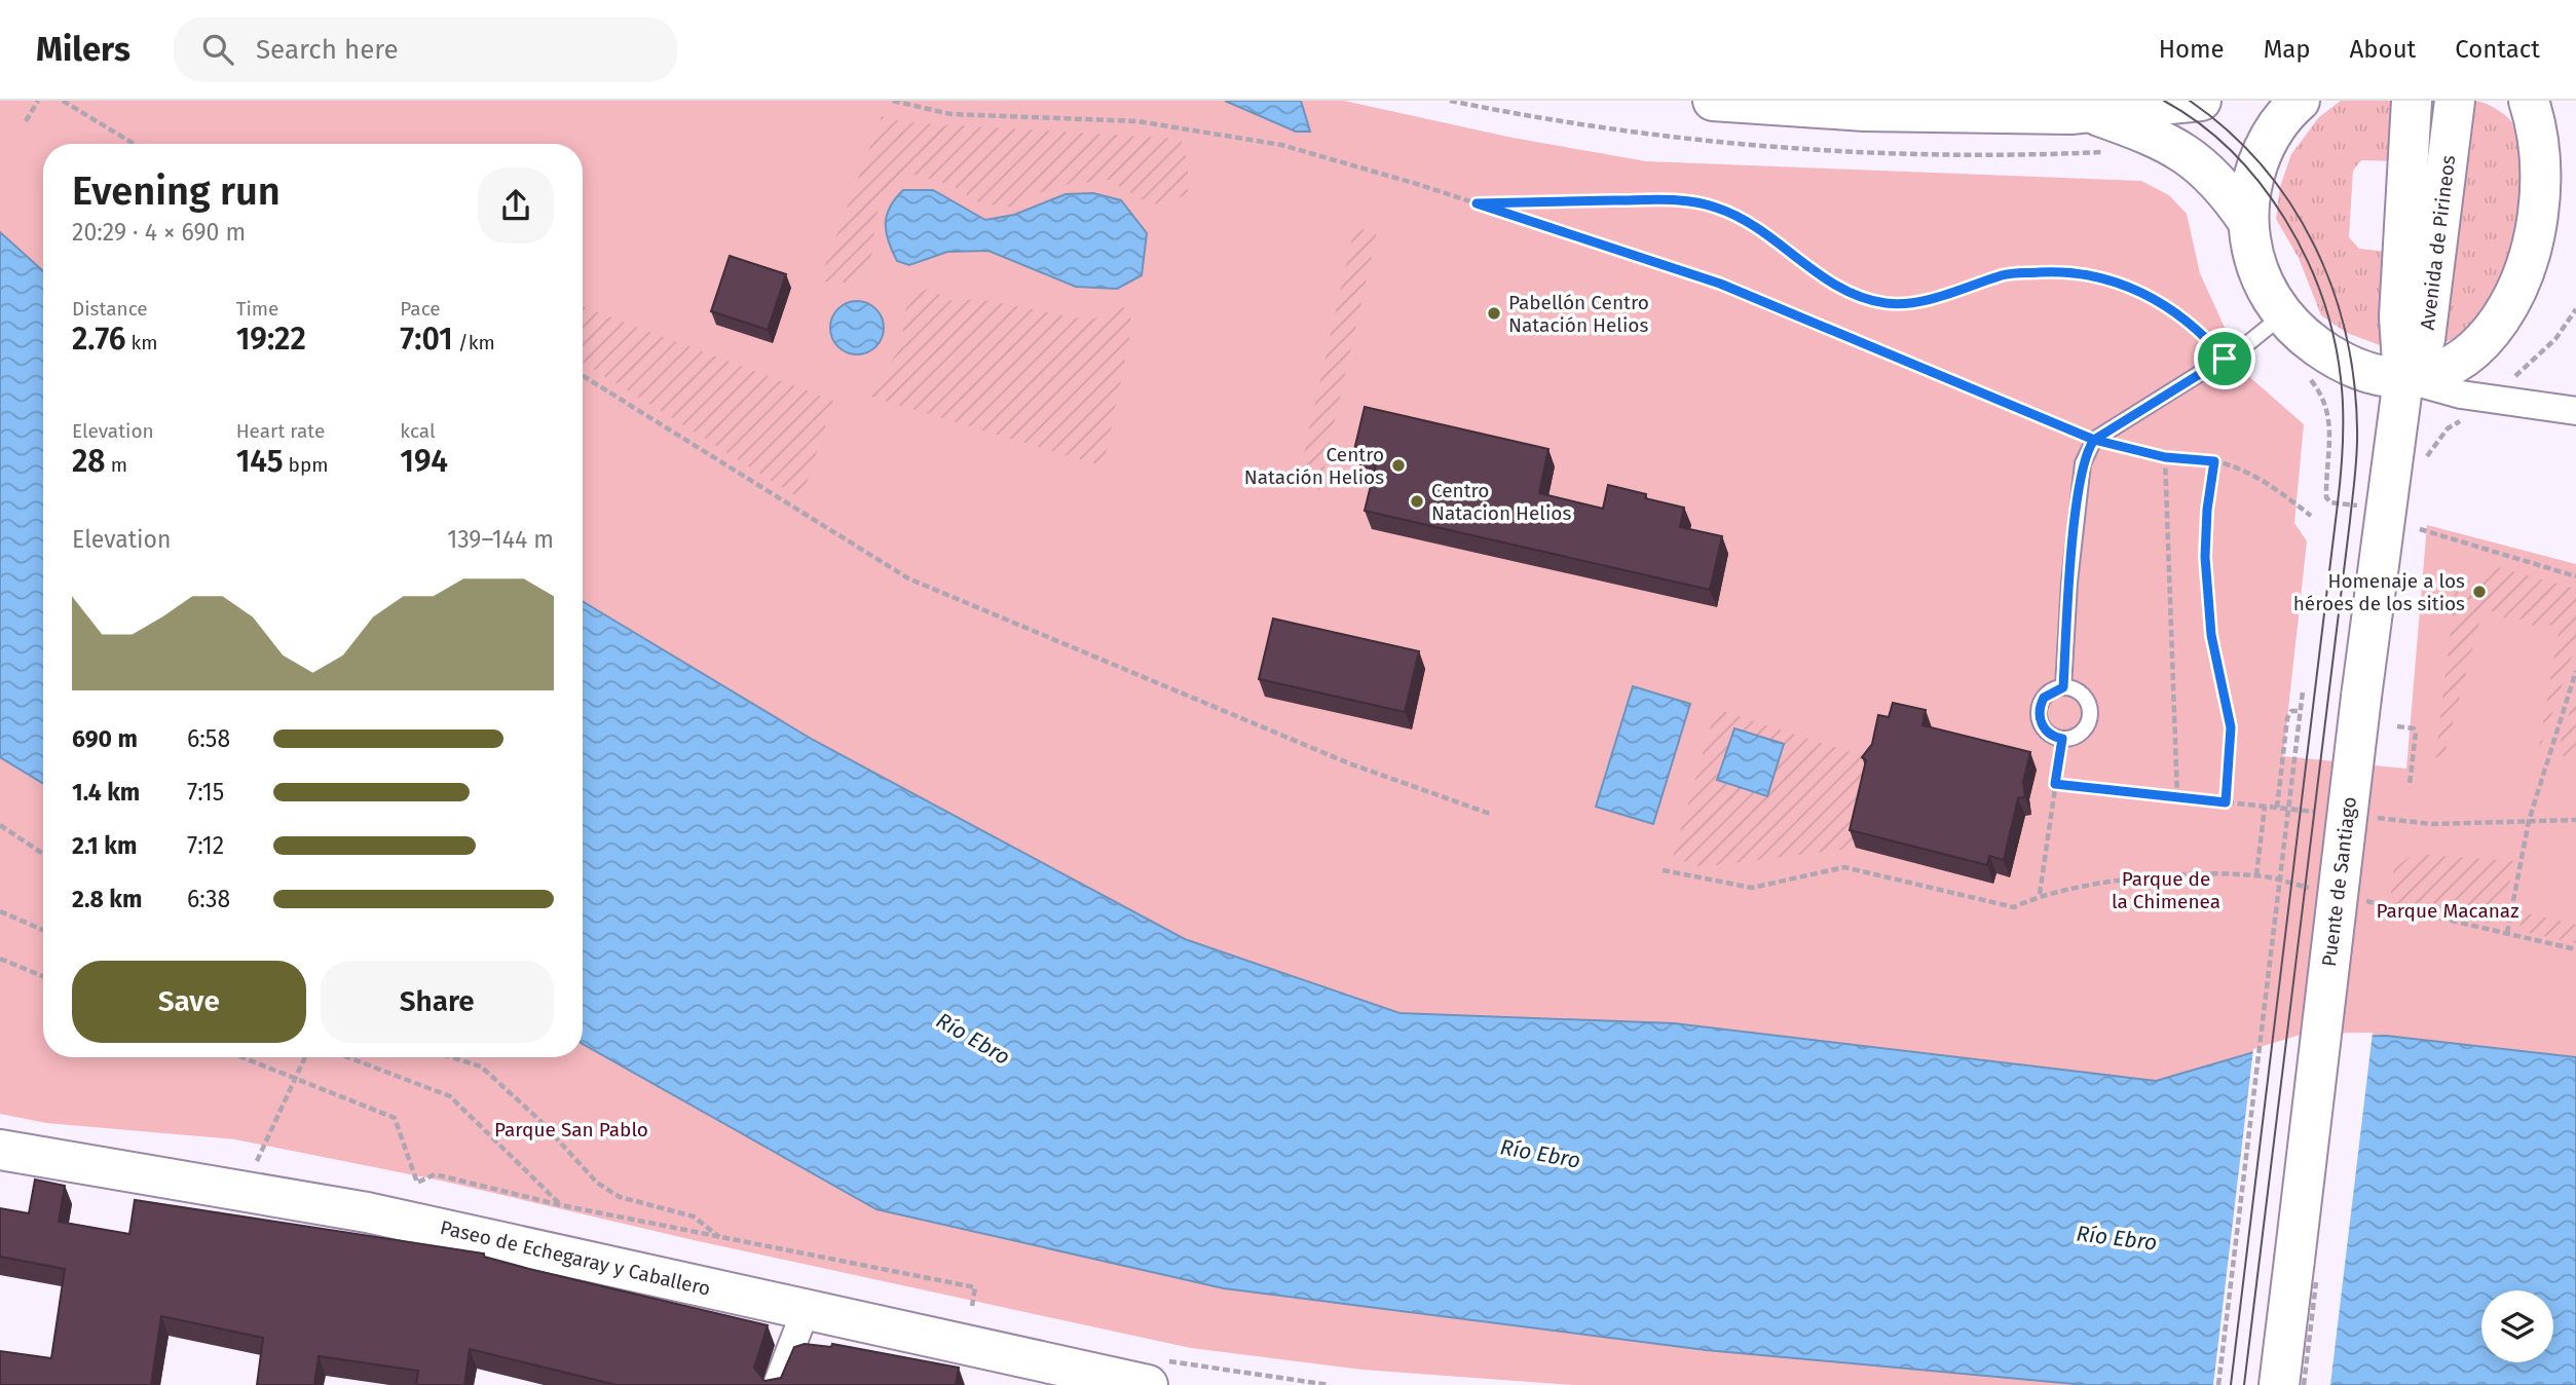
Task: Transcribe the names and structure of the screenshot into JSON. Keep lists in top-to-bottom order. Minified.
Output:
{"streets":{"main road":["Avenida de Pirineos","Puente de Santiago","Paseo de Echegaray y Caballero"]},"crossings":[["Avenida de Pirineos","Puente de Santiago"]],"water":["Río Ebro"],"parks":["Parque de la Chimenea","Parque Macanaz","Parque San Pablo"],"places":["Pabellón Centro Natación Helios","Centro Natación Helios","Centro Natacion Helios","Homenaje a los héroes de los sitios"],"page":{"header":"Milers","search":"Search here","nav":["Home","Map","About","Contact"],"heading":["Evening run","20:29 · 4 × 690 m"],"stats":[["Distance","2.76 km"],["Time","19:22"],["Pace","7:01 /km"],["Elevation","28 m"],["Heart rate","145 bpm"],["kcal","194"]],"chart":["Elevation","139–144 m"],"list":[{"name":"690 m","note":"6:58"},{"name":"1.4 km","note":"7:15"},{"name":"2.1 km","note":"7:12"},{"name":"2.8 km","note":"6:38"}],"buttons":["Save","Share"]}}
